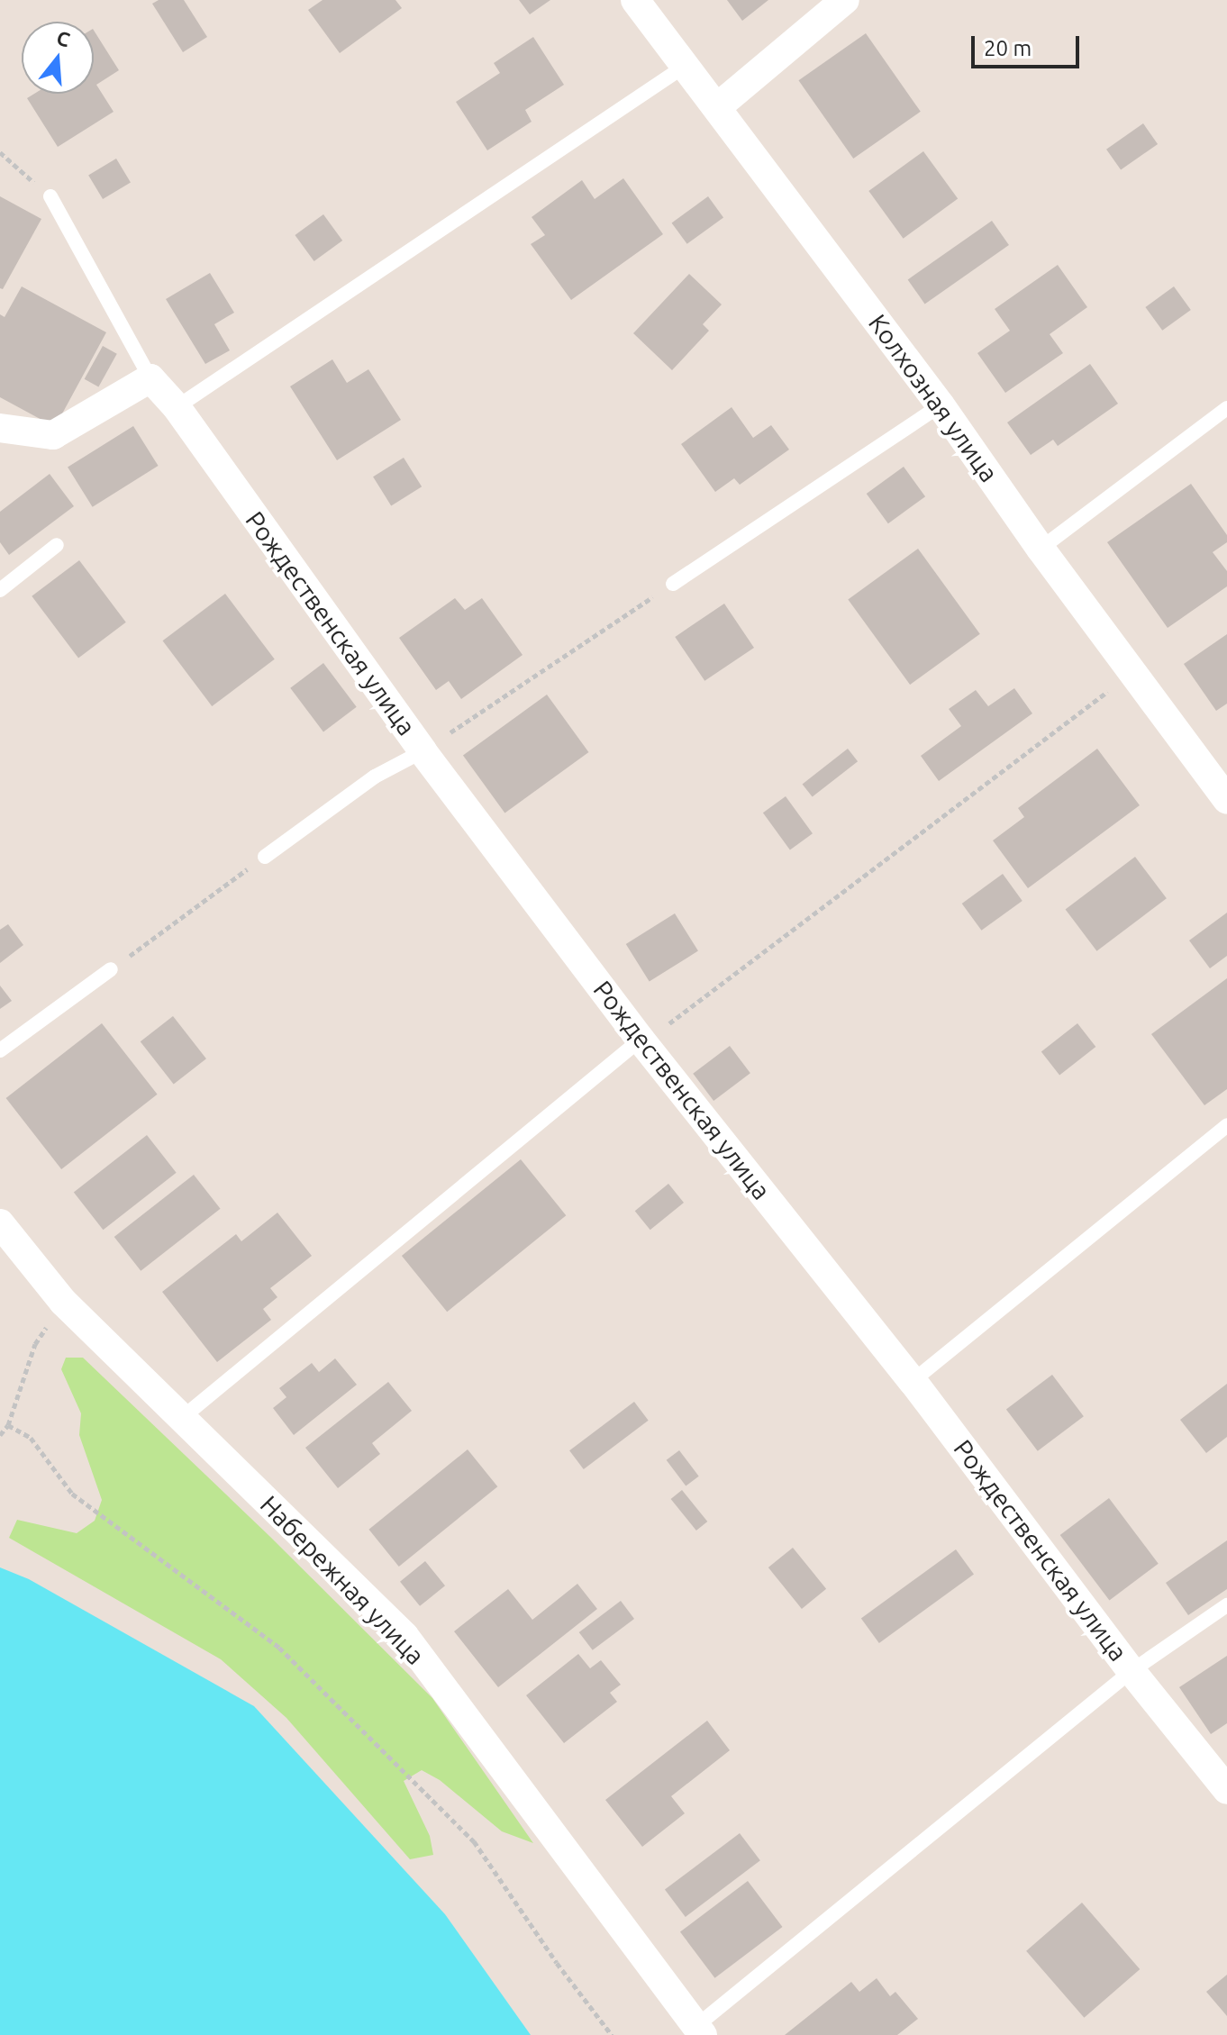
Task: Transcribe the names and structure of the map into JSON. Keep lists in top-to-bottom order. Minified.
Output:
{"streets":{"street":["Колхозная улица","Рождественская улица","Набережная улица"]},"scale_bar":"20 m","north":"top"}
